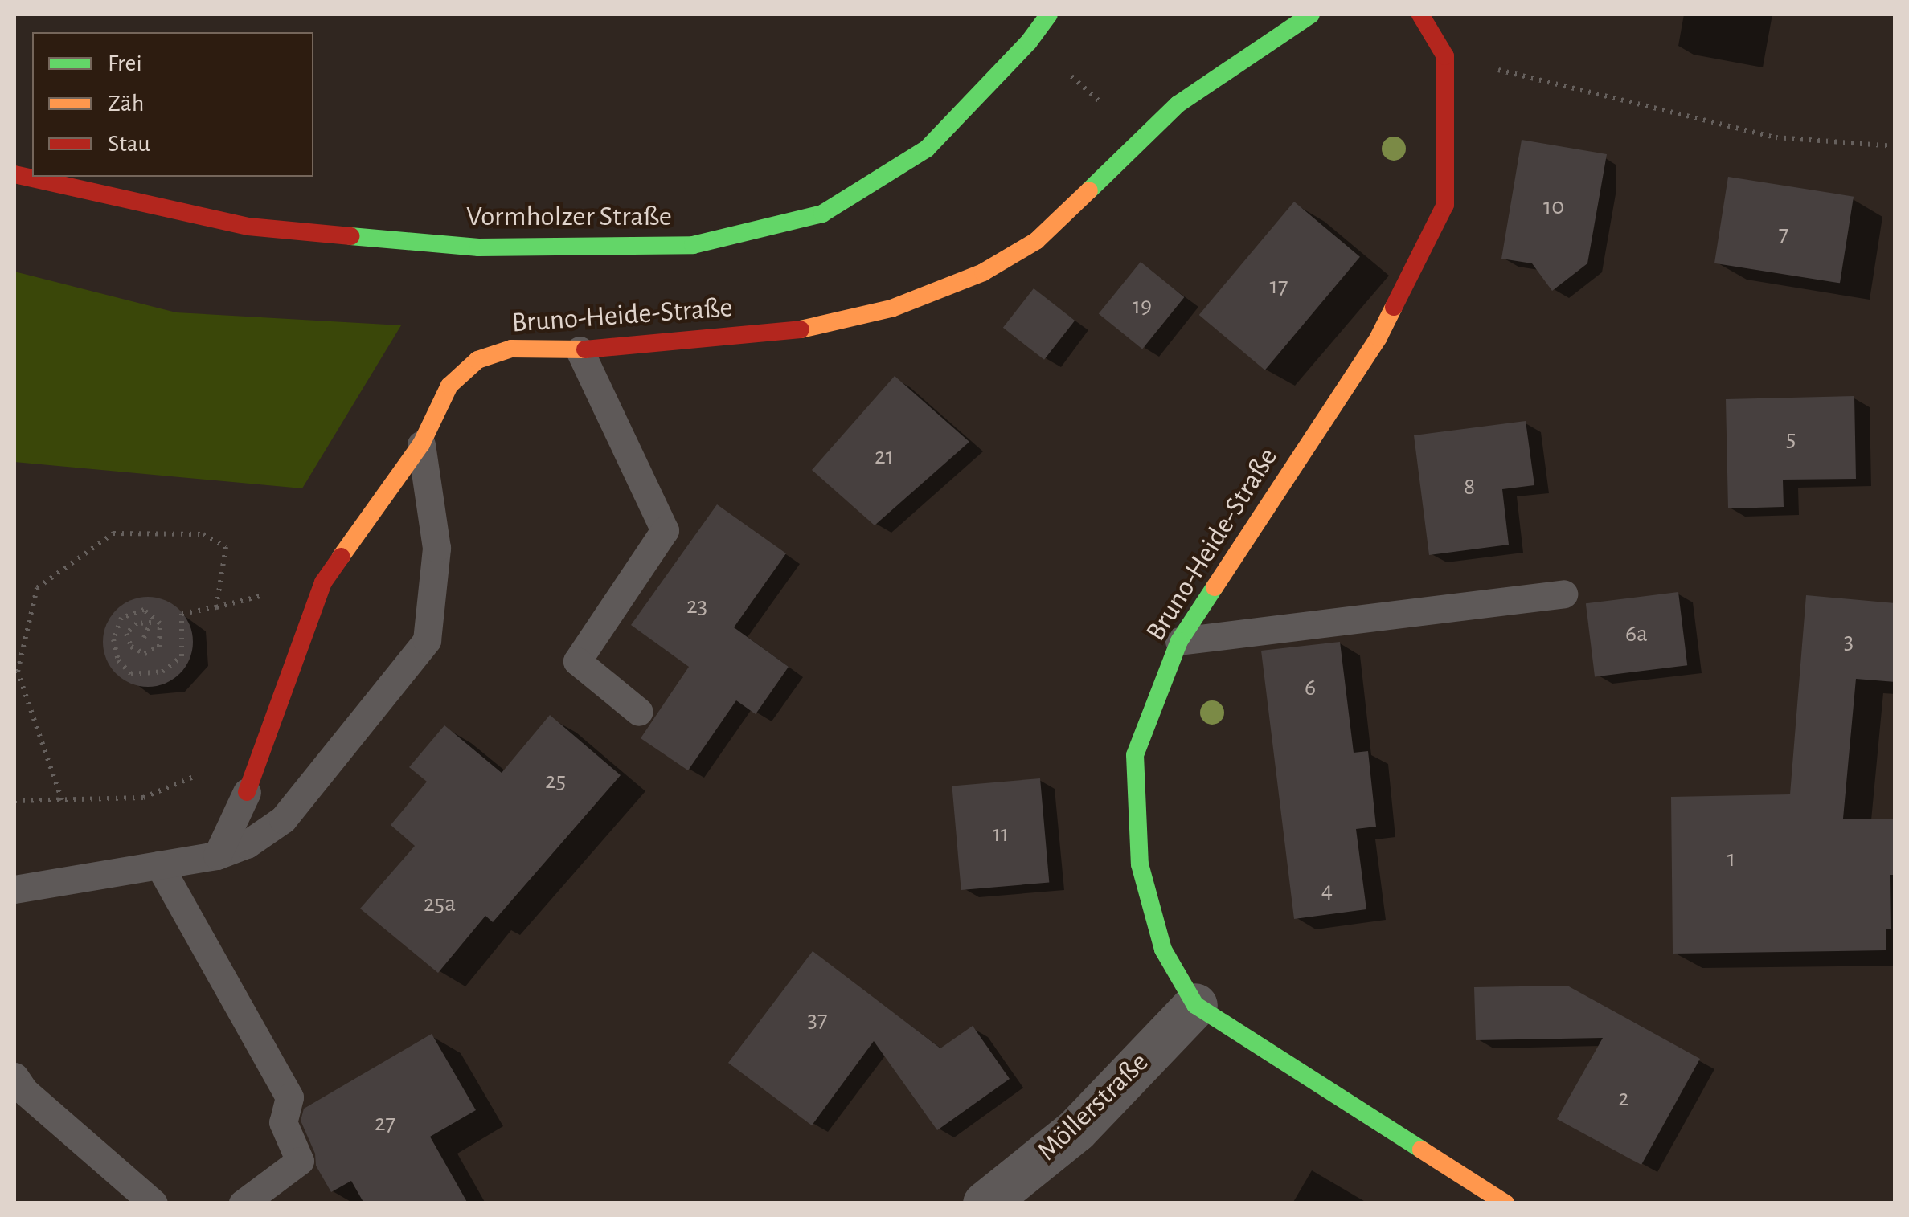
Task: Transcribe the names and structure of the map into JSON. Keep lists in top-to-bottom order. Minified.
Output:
{"streets":{"street":["Vormholzer Straße","Bruno-Heide-Straße","Möllerstraße"]},"crossings":[["Bruno-Heide-Straße","Möllerstraße"]],"house_numbers":["10","7","17","19","5","21","8","23","6a","3","6","25","11","1","4","25a","37","2","27"],"legend":["Frei","Zäh","Stau"]}
